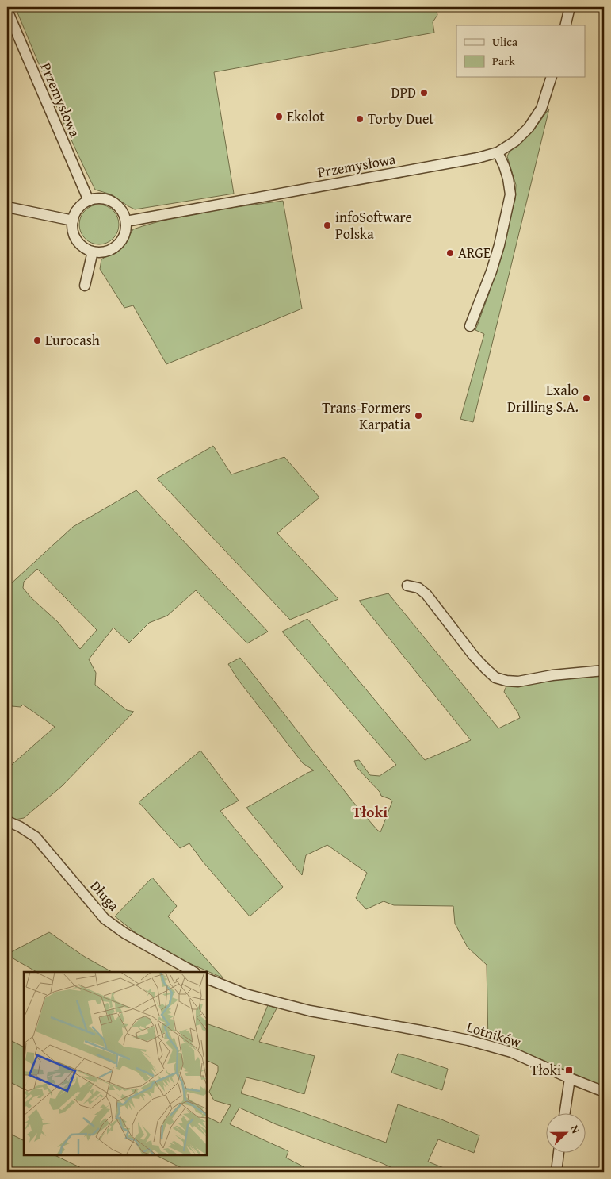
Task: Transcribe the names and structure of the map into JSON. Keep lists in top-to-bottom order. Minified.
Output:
{"streets":{"street":["Przemysłowa","Długa","Lotników"]},"districts":["Tłoki"],"places":{"other":["DPD","Ekolot","Torby Duet","infoSoftware Polska","ARGE","Eurocash","Exalo Drilling S.A.","Trans-Formers Karpatia"],"transit":["Tłoki"]},"legend":["Ulica","Park"],"north":"right"}
